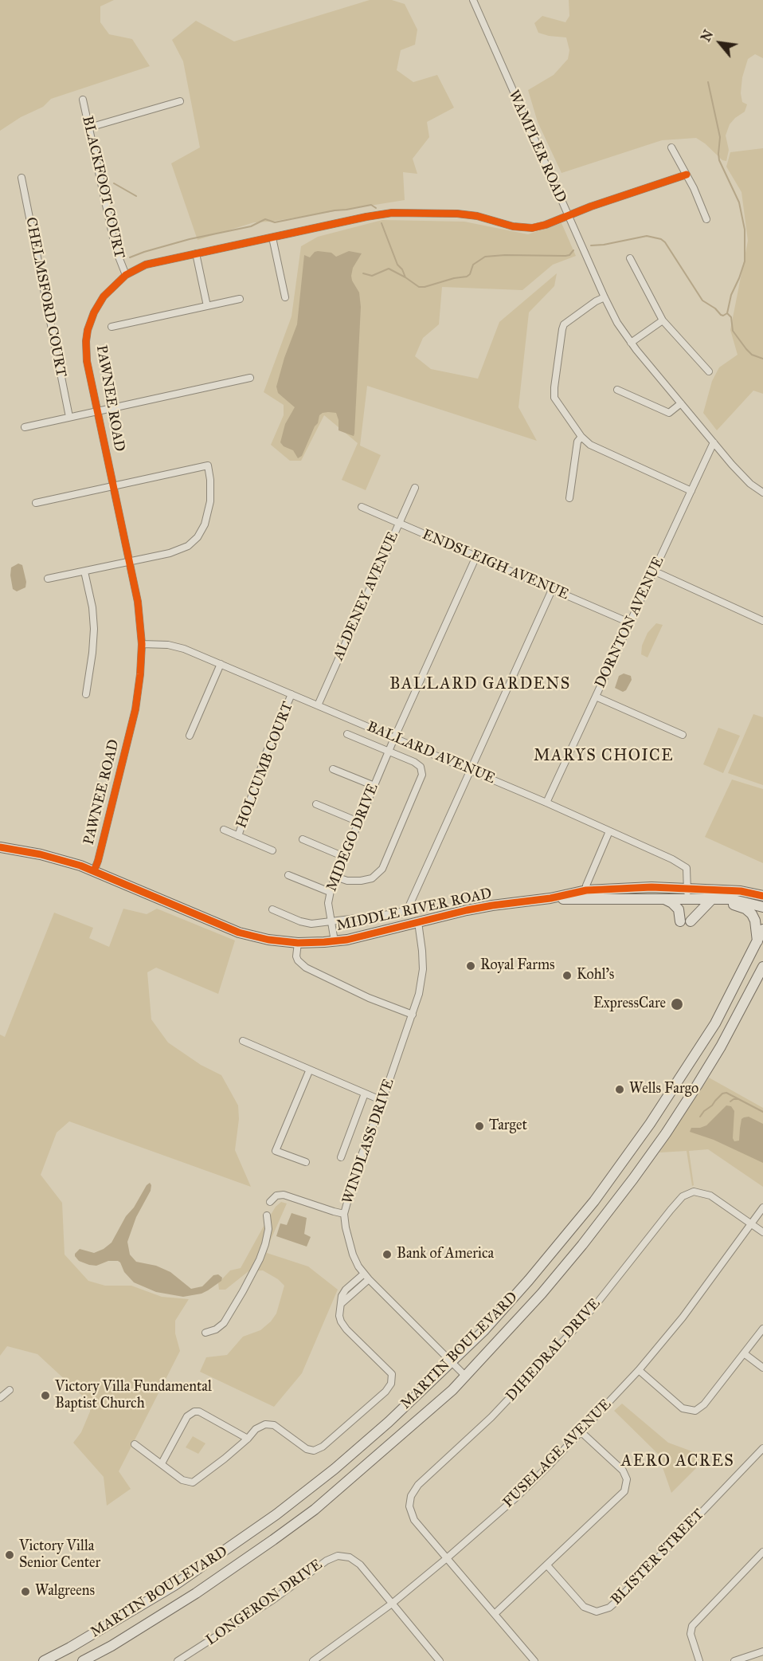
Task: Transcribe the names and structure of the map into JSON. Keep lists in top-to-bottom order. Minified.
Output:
{"streets":{"main road":["MIDDLE RIVER ROAD","MARTIN BOULEVARD"],"street":["WAMPLER ROAD","BLACKFOOT COURT","CHELMSFORD COURT","PAWNEE ROAD","ENDSLEIGH AVENUE","ALDENEY AVENUE","DORNTON AVENUE","BALLARD AVENUE","HOLCUMB COURT","MIDEGO DRIVE","WINDLASS DRIVE","DIHEDRAL DRIVE","FUSELAGE AVENUE","BLISTER STREET","LONGERON DRIVE"]},"crossings":[["WAMPLER ROAD","PAWNEE ROAD"],["WAMPLER ROAD","DORNTON AVENUE"],["BLACKFOOT COURT","PAWNEE ROAD"],["PAWNEE ROAD","BALLARD AVENUE"],["PAWNEE ROAD","MIDDLE RIVER ROAD"],["ENDSLEIGH AVENUE","ALDENEY AVENUE"],["ENDSLEIGH AVENUE","DORNTON AVENUE"],["ENDSLEIGH AVENUE","MIDEGO DRIVE"],["ALDENEY AVENUE","BALLARD AVENUE"],["DORNTON AVENUE","BALLARD AVENUE"],["BALLARD AVENUE","HOLCUMB COURT"],["BALLARD AVENUE","MIDEGO DRIVE"],["BALLARD AVENUE","MIDDLE RIVER ROAD"],["MIDEGO DRIVE","MIDDLE RIVER ROAD"],["MIDDLE RIVER ROAD","WINDLASS DRIVE"],["WINDLASS DRIVE","MARTIN BOULEVARD"],["DIHEDRAL DRIVE","FUSELAGE AVENUE"],["FUSELAGE AVENUE","LONGERON DRIVE"]],"districts":["BALLARD GARDENS","MARYS CHOICE","AERO ACRES"],"places":["Royal Farms","Kohl's","ExpressCare","Wells Fargo","Target","Bank of America","Victory Villa Fundamental Baptist Church","Victory Villa Senior Center","Walgreens"],"north":"top left"}
